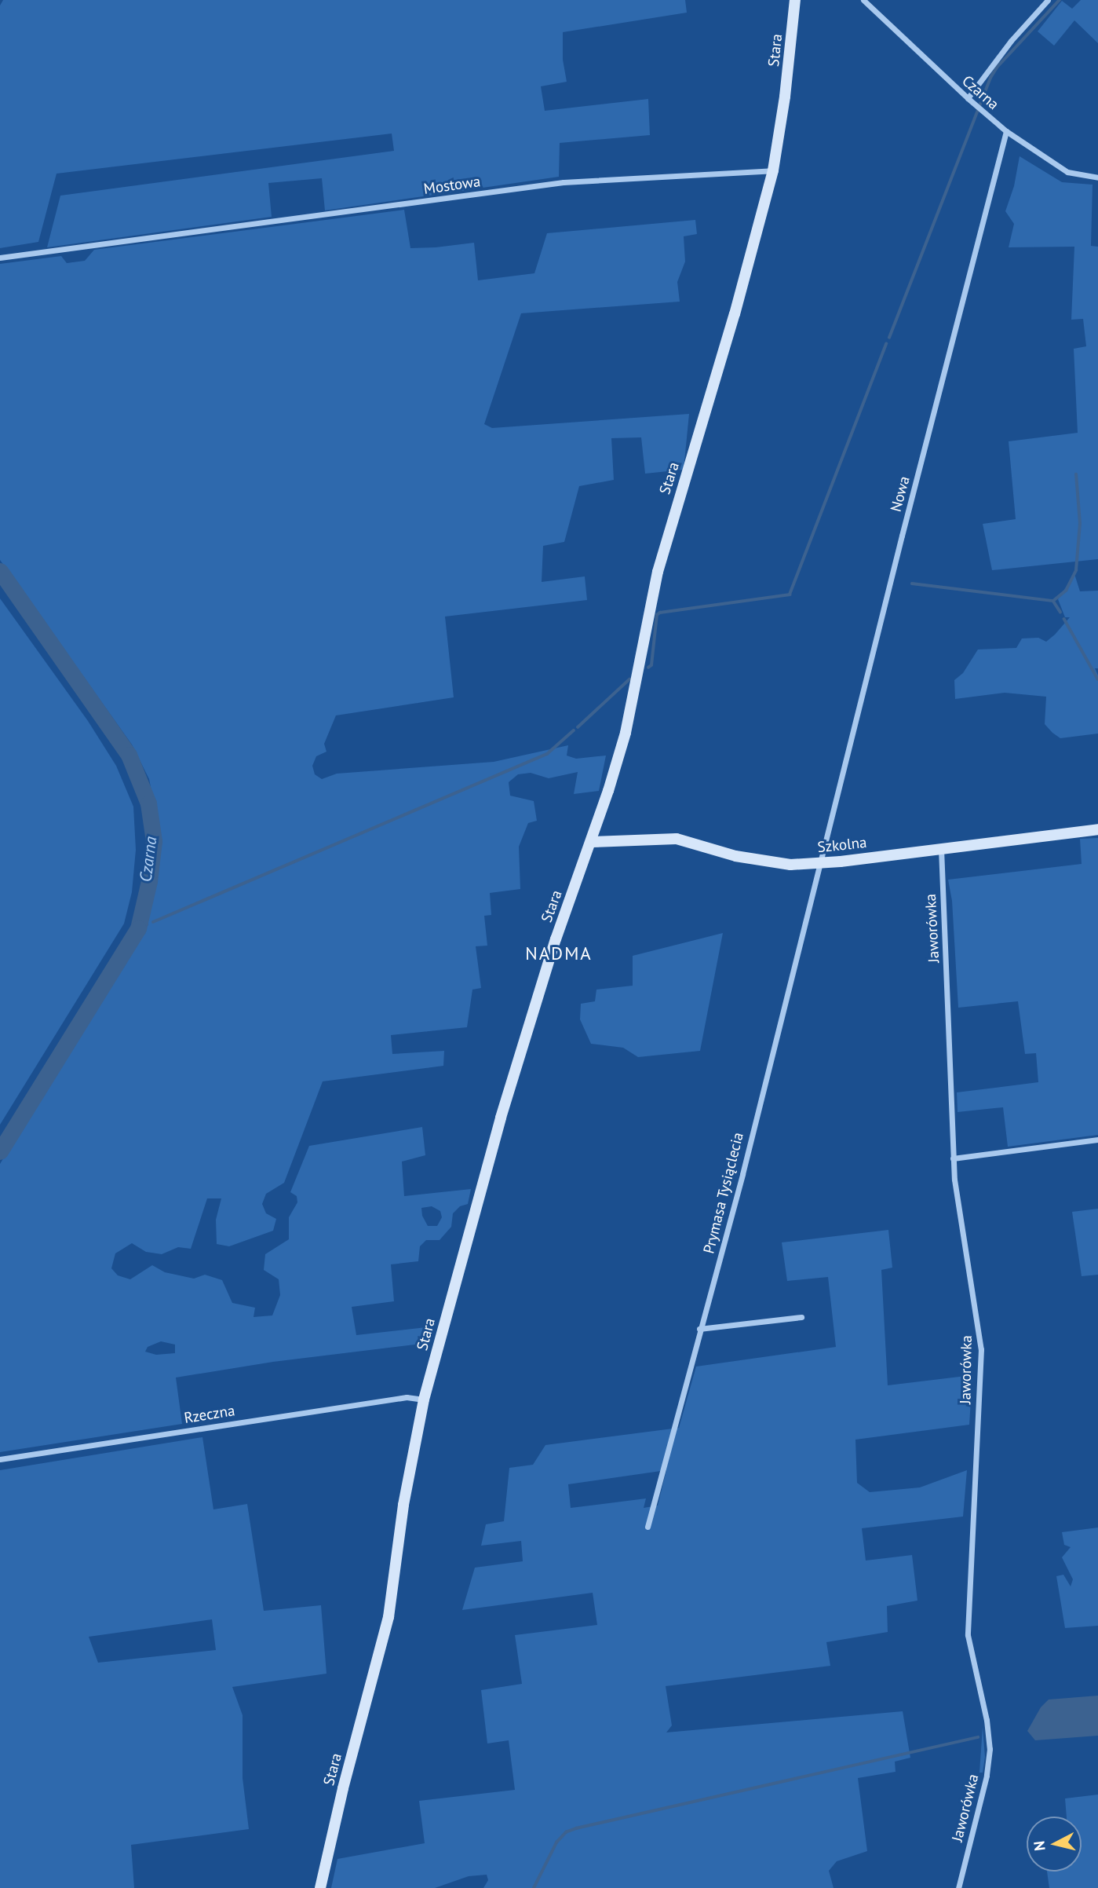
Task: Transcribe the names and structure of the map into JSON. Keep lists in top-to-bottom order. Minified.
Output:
{"streets":{"street":["Stara","Czarna","Mostowa","Nowa","Szkolna","Jaworówka","Prymasa Tysiąclecia","Rzeczna"]},"crossings":[["Stara","Mostowa"],["Stara","Szkolna"],["Stara","Rzeczna"],["Czarna","Nowa"],["Nowa","Szkolna"],["Nowa","Prymasa Tysiąclecia"],["Szkolna","Jaworówka"],["Szkolna","Prymasa Tysiąclecia"]],"districts":["NADMA"],"water":["Czarna"],"north":"left"}
